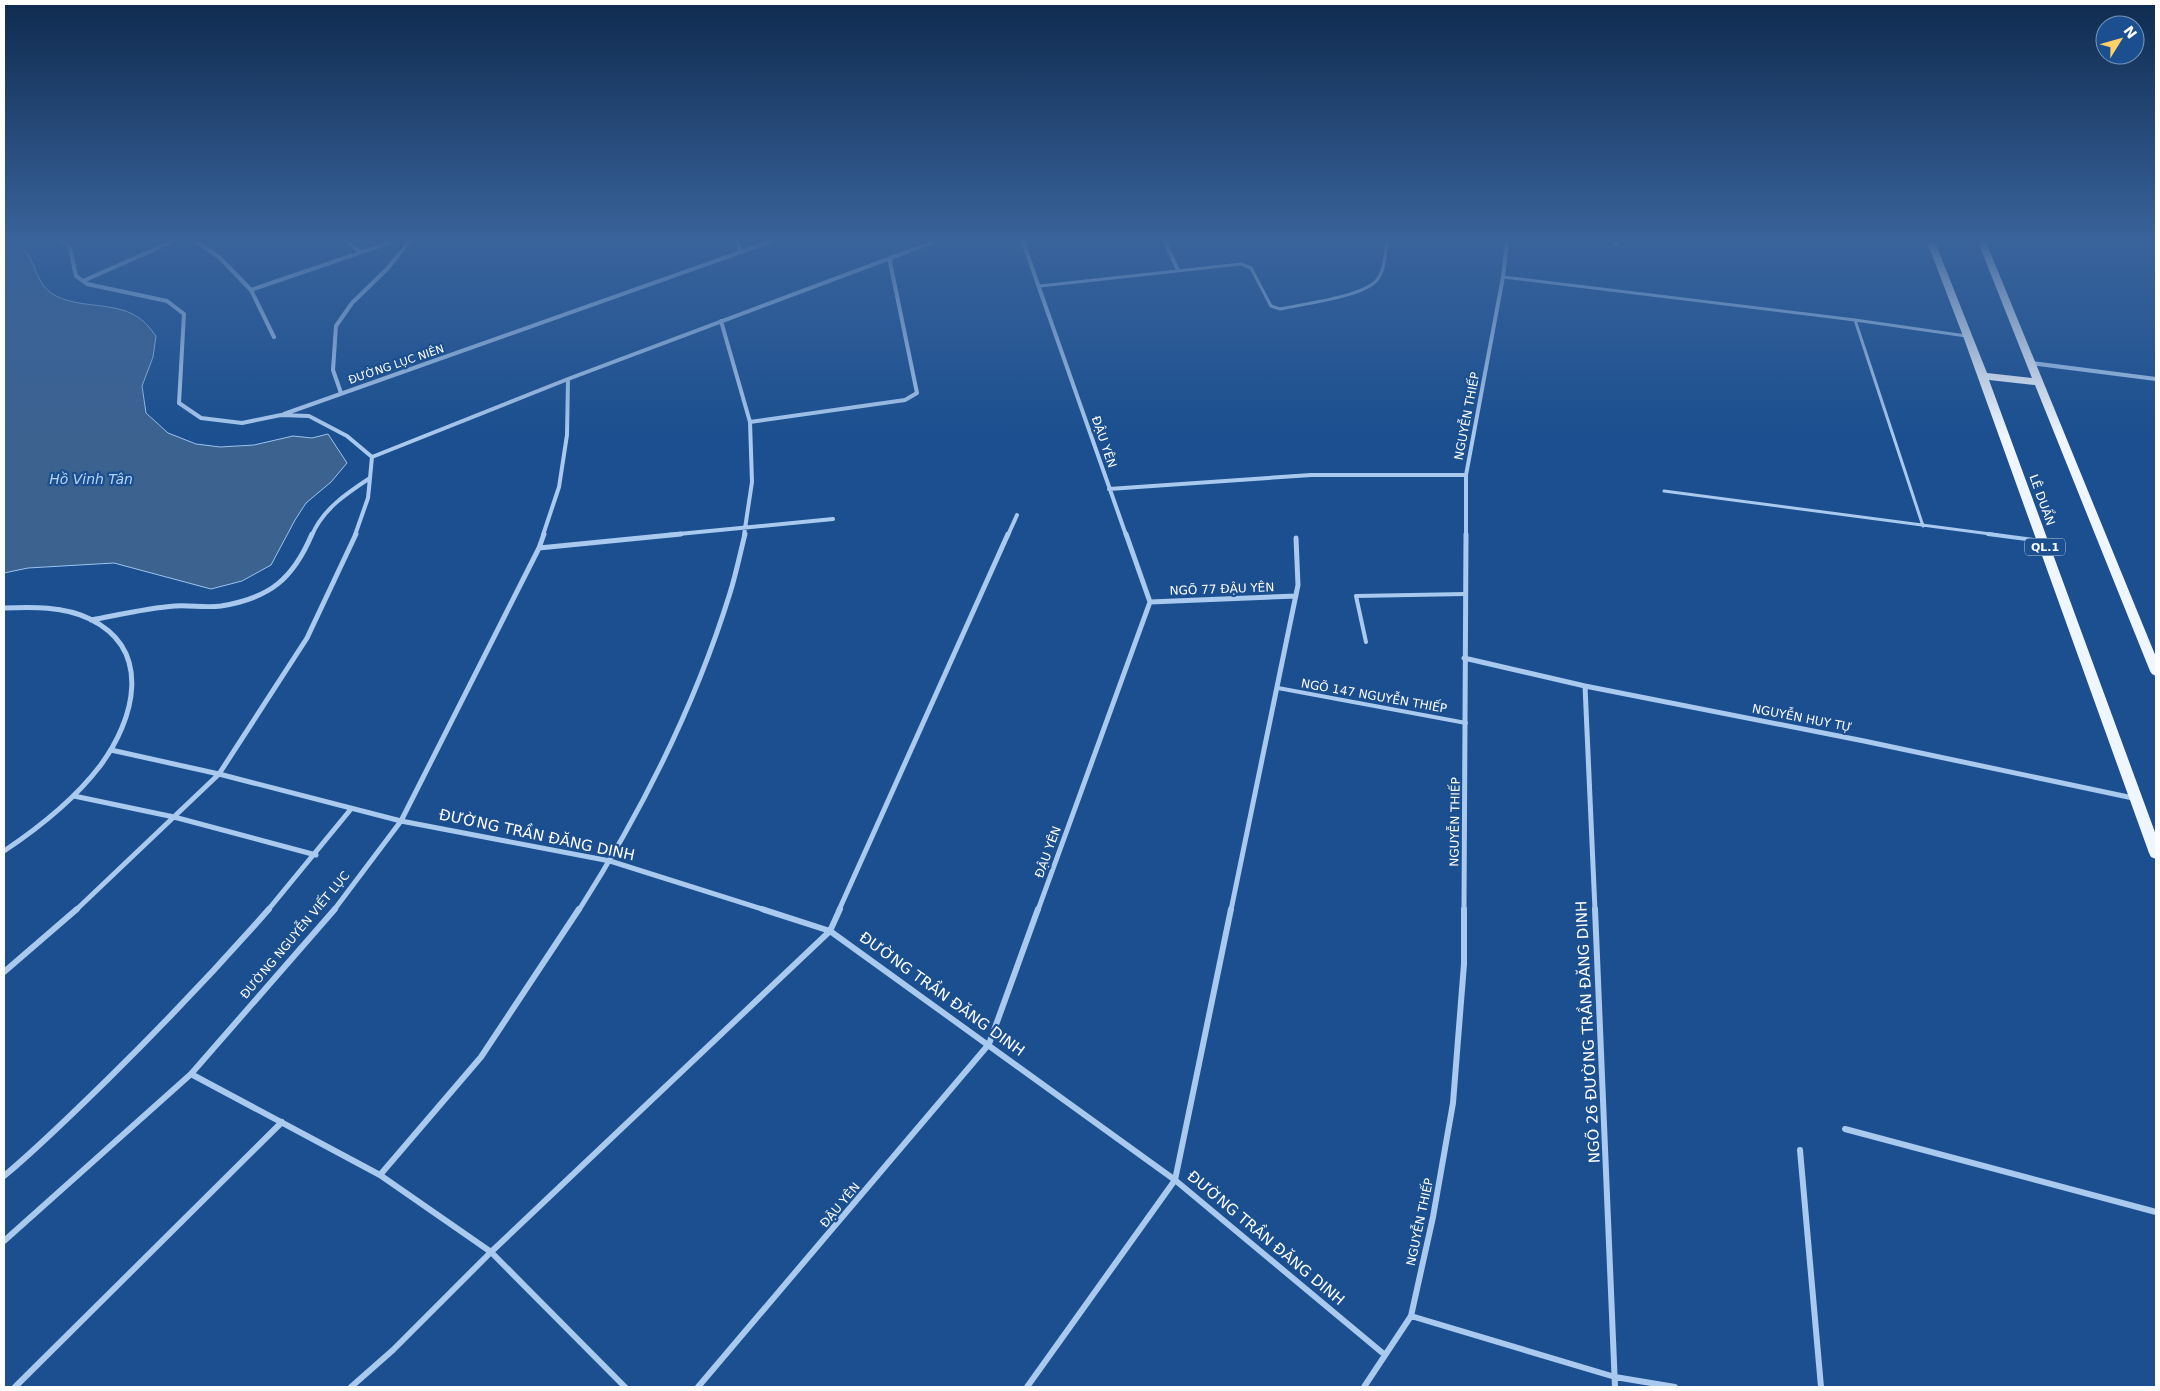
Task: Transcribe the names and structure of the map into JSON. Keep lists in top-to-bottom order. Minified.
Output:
{"streets":{"main road":["LÊ DUẨN","QL.1"],"street":["ĐƯỜNG LỤC NIÊN","NGUYỄN THIẾP","ĐẬU YÊN","NGÕ 77 ĐẬU YÊN","NGUYỄN HUY TỰ","ĐƯỜNG TRẦN ĐĂNG DINH","ĐƯỜNG NGUYỄN VIẾT LỤC","NGÕ 26 ĐƯỜNG TRẦN ĐĂNG DINH"],"lane":["NGÕ 147 NGUYỄN THIẾP"]},"crossings":[["NGUYỄN THIẾP","NGÕ 147 NGUYỄN THIẾP"],["NGUYỄN THIẾP","NGUYỄN HUY TỰ"],["NGUYỄN THIẾP","ĐƯỜNG TRẦN ĐĂNG DINH"],["ĐẬU YÊN","NGÕ 77 ĐẬU YÊN"],["ĐẬU YÊN","ĐƯỜNG TRẦN ĐĂNG DINH"],["LÊ DUẨN","NGUYỄN HUY TỰ"],["NGUYỄN HUY TỰ","NGÕ 26 ĐƯỜNG TRẦN ĐĂNG DINH"],["ĐƯỜNG TRẦN ĐĂNG DINH","ĐƯỜNG NGUYỄN VIẾT LỤC"]],"water":["Hồ Vinh Tân"],"north":"top right"}
